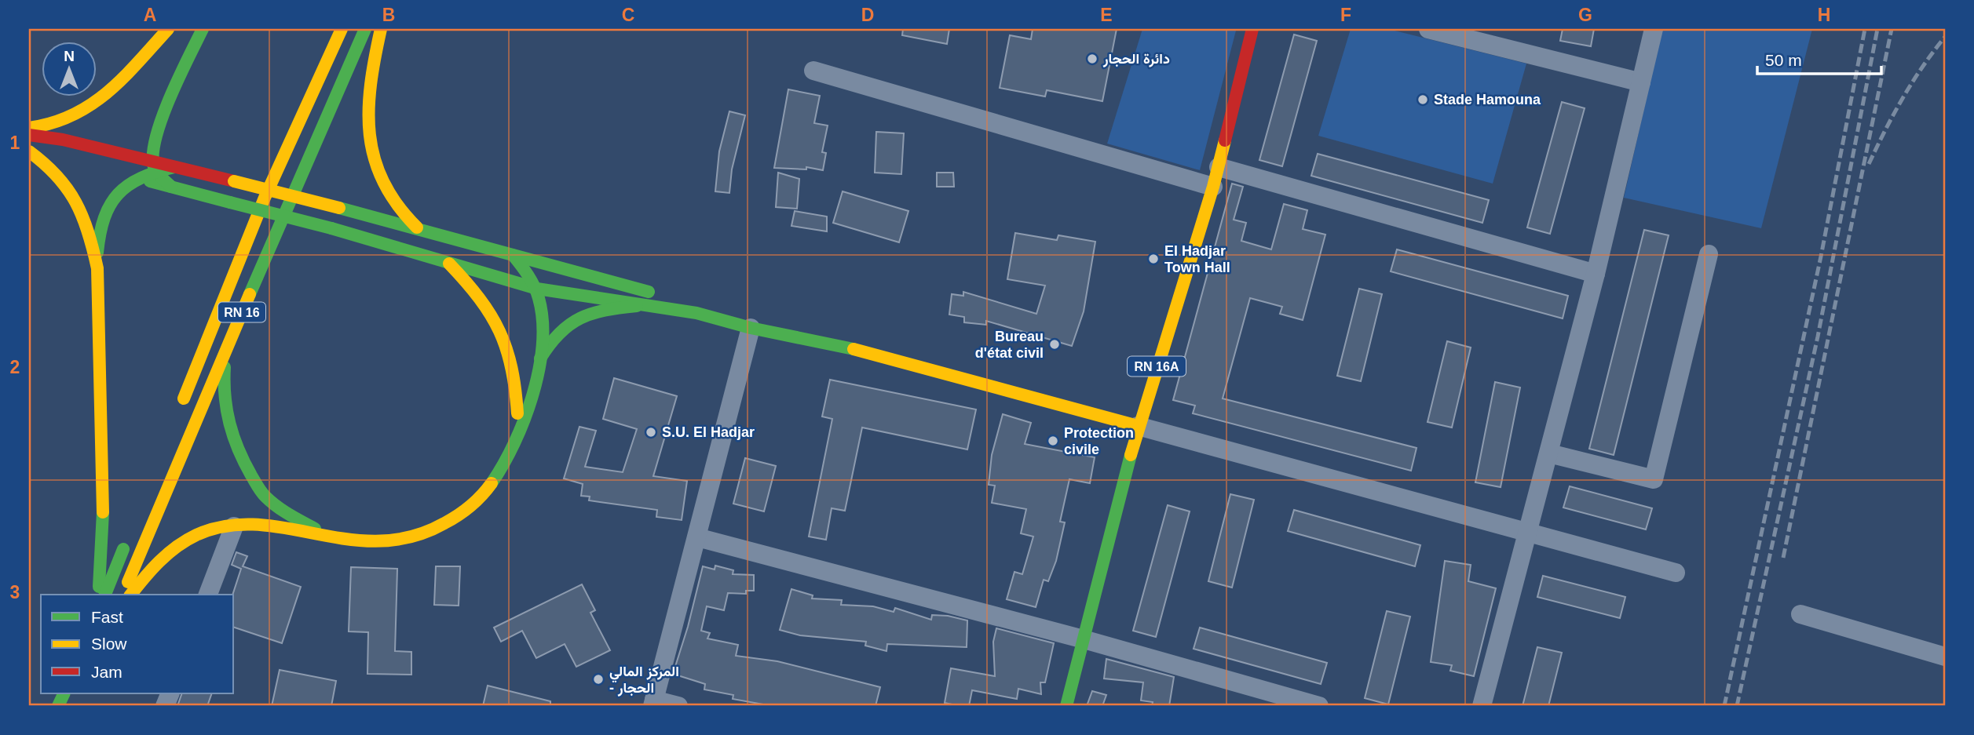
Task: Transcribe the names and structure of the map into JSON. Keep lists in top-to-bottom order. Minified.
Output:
{"streets":{"main road":["RN 16","RN 16A"]},"places":["دائرة الحجار","Stade Hamouna","El Hadjar Town Hall","Bureau d'état civil","S.U. El Hadjar","Protection civile","المركز المالي - الحجار"],"legend":["Fast","Slow","Jam"],"scale_bar":"50 m","north":"top","grid":{"columns":["A","B","C","D","E","F","G","H"],"rows":["1","2","3"]}}
